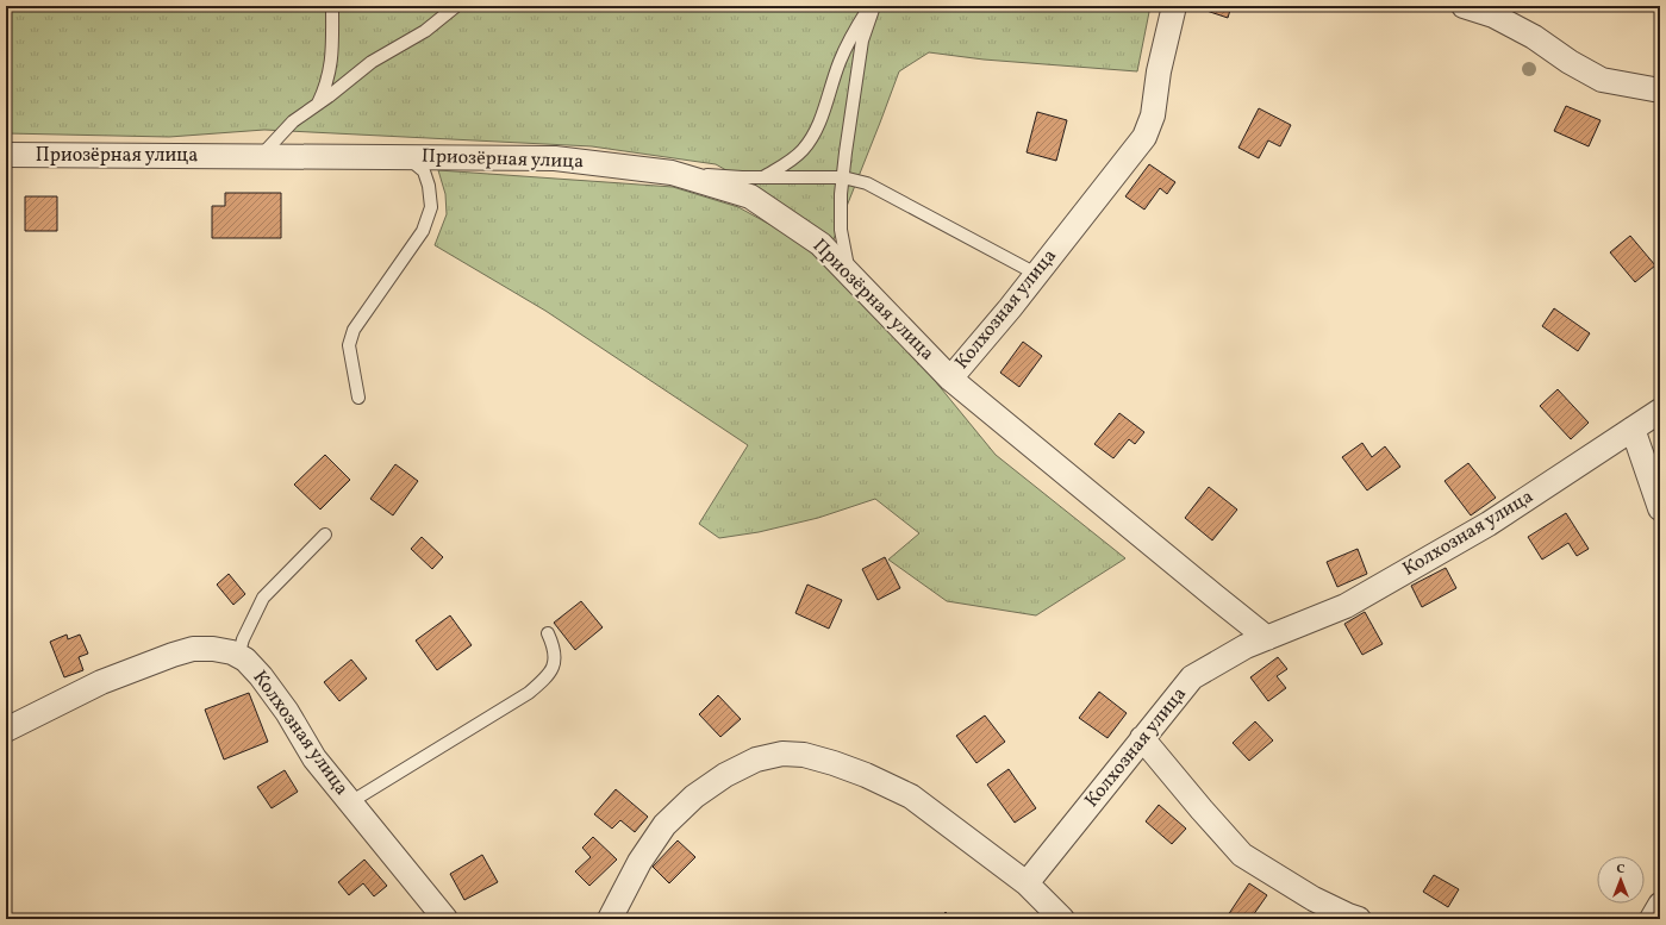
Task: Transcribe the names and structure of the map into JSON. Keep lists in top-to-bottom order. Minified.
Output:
{"streets":{"street":["Приозёрная улица","Колхозная улица"]},"crossings":[["Приозёрная улица","Колхозная улица"]],"north":"top"}
